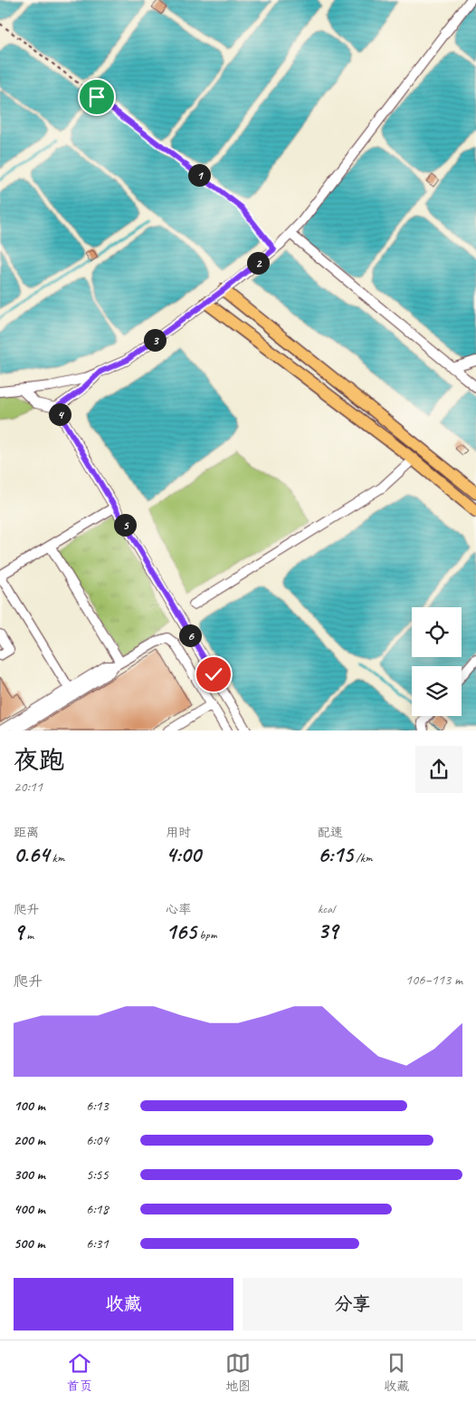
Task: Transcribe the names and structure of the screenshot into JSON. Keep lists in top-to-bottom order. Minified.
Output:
{"page":{"pins":["1","2","3","4","5","6"],"heading":["夜跑","20:11"],"stats":[["距离","0.64 km"],["用时","4:00"],["配速","6:15 /km"],["爬升","9 m"],["心率","165 bpm"],["kcal","39"]],"chart":["爬升","106–113 m"],"list":[{"name":"100 m","note":"6:13"},{"name":"200 m","note":"6:04"},{"name":"300 m","note":"5:55"},{"name":"400 m","note":"6:18"},{"name":"500 m","note":"6:31"}],"buttons":["收藏","分享"],"tabs":["首页","地图","收藏"]}}
